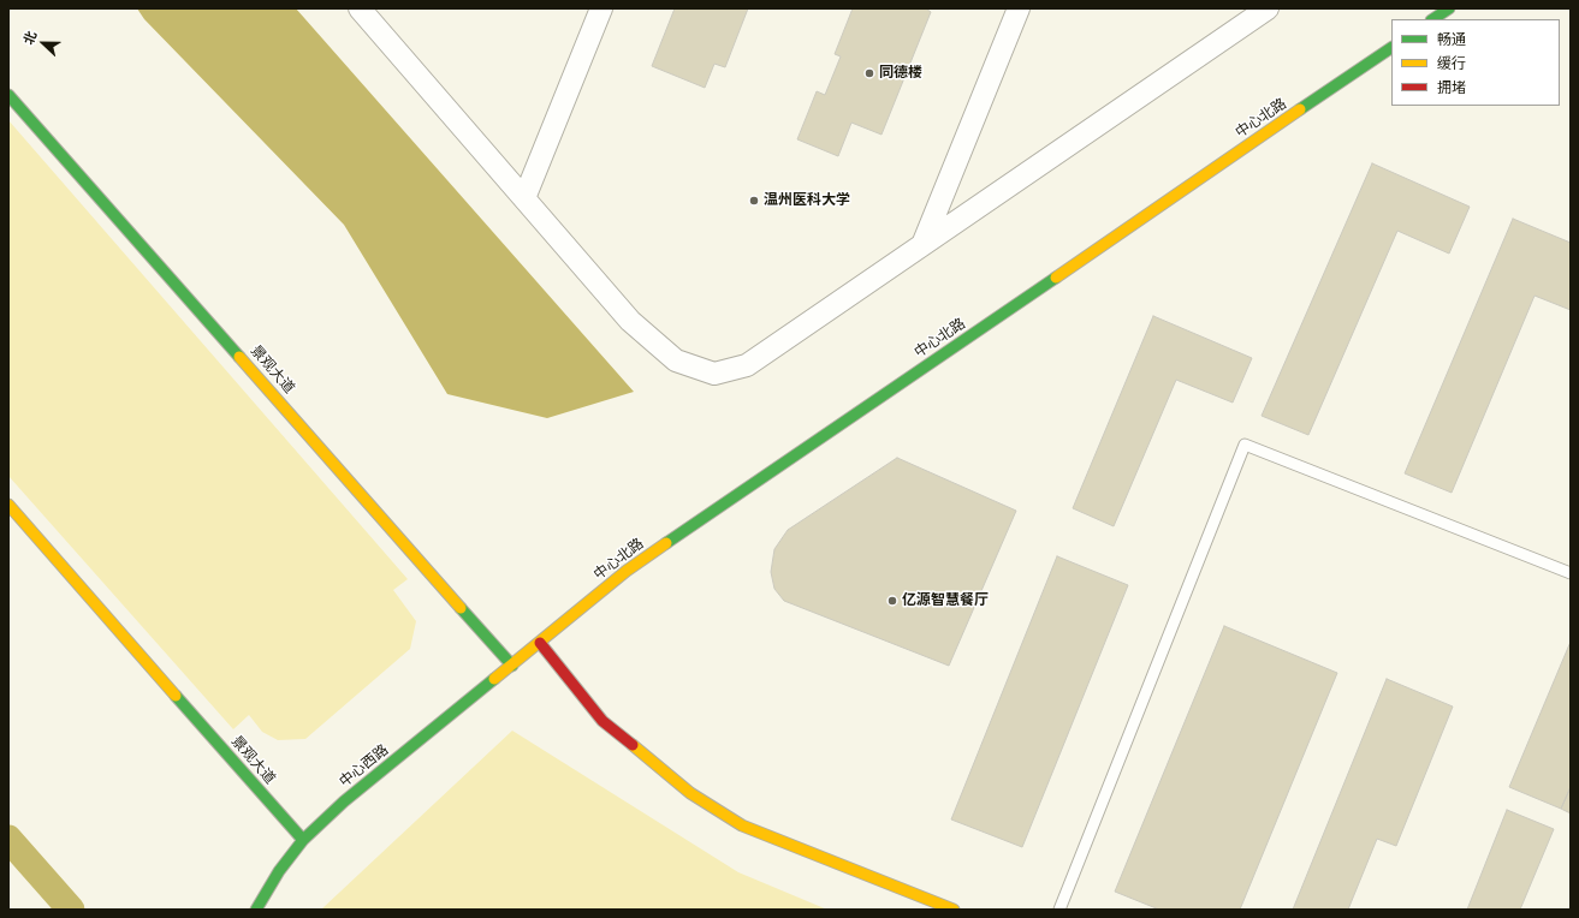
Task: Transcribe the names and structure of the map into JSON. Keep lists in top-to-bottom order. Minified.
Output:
{"streets":{"main road":["中心北路","景观大道","中心西路"]},"crossings":[["中心北路","景观大道"],["中心北路","中心西路"],["景观大道","中心西路"]],"places":["同德楼","温州医科大学","亿源智慧餐厅"],"legend":["畅通","缓行","拥堵"],"north":"left"}
